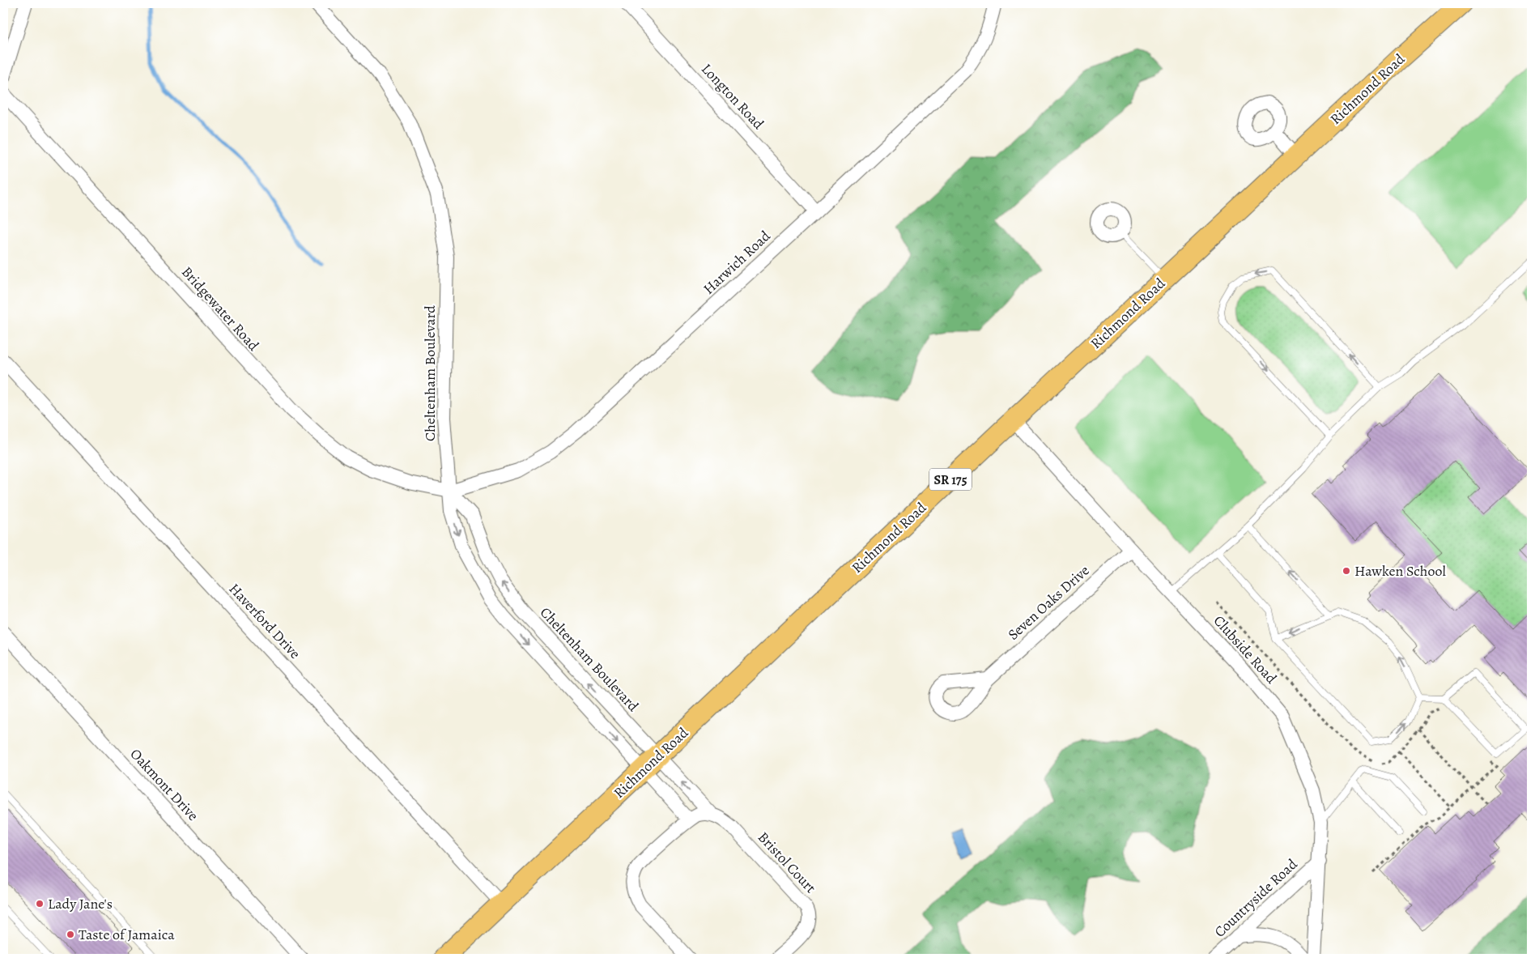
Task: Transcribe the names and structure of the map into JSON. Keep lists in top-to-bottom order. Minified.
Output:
{"streets":{"main road":["Richmond Road","SR 175"],"street":["Longton Road","Harwich Road","Bridgewater Road","Cheltenham Boulevard","Seven Oaks Drive","Haverford Drive","Clubside Road","Oakmont Drive","Bristol Court","Countryside Road"]},"crossings":[["Richmond Road","Cheltenham Boulevard"],["Richmond Road","Haverford Drive"],["Richmond Road","Clubside Road"],["Longton Road","Harwich Road"],["Harwich Road","Bridgewater Road"],["Harwich Road","Cheltenham Boulevard"],["Bridgewater Road","Cheltenham Boulevard"],["Seven Oaks Drive","Clubside Road"],["Clubside Road","Countryside Road"]],"places":["Hawken School","Lady Jane's","Taste of Jamaica"]}
